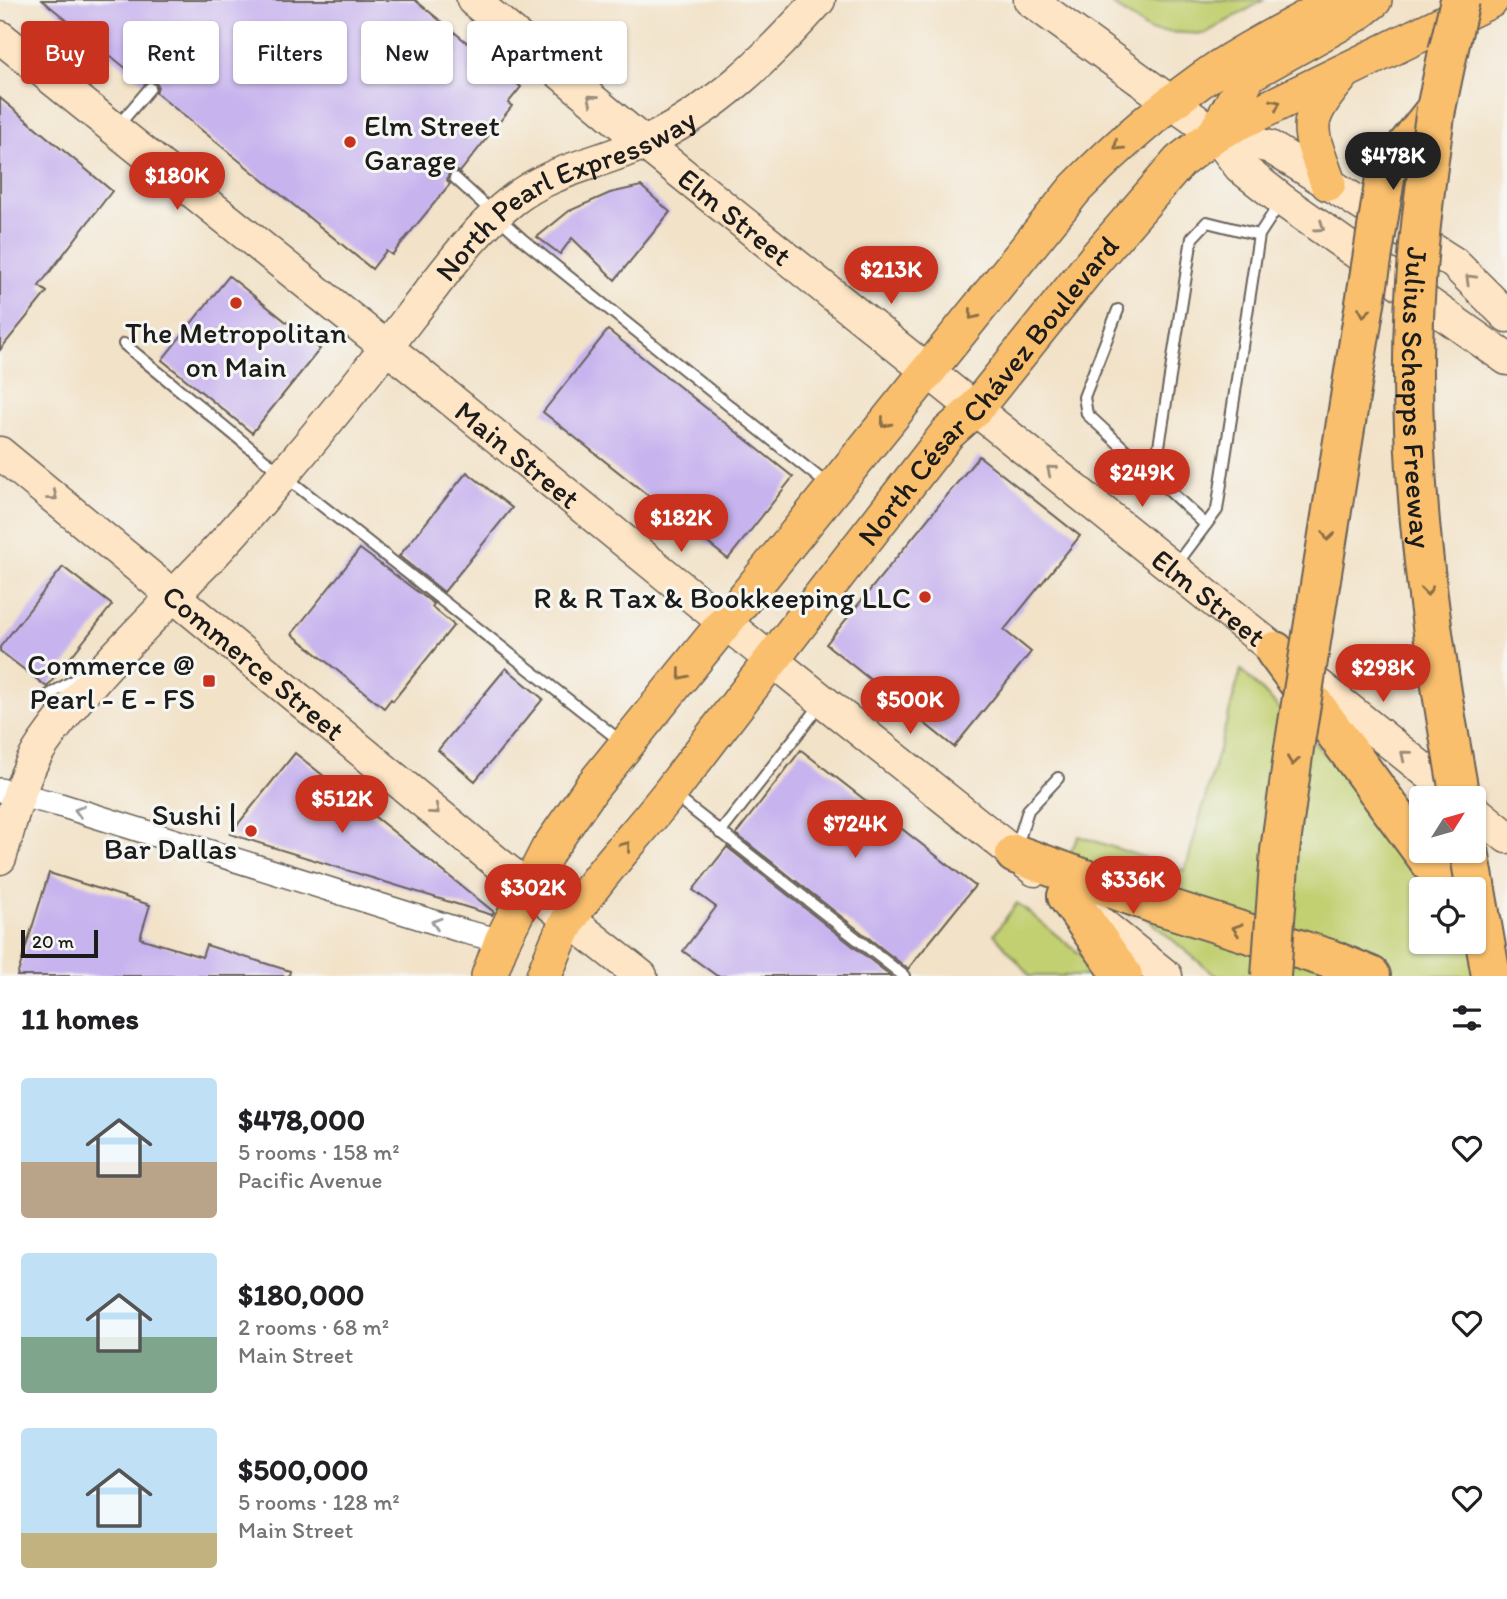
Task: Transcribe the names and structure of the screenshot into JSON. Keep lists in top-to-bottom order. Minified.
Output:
{"streets":{"highway":["Julius Schepps Freeway"],"main road":["North Pearl Expressway","Elm Street","North César Chávez Boulevard","Main Street","Commerce Street"]},"crossings":[["North Pearl Expressway","Elm Street"],["North Pearl Expressway","Main Street"],["North Pearl Expressway","Commerce Street"],["Elm Street","North César Chávez Boulevard"],["North César Chávez Boulevard","Main Street"],["North César Chávez Boulevard","Commerce Street"]],"one_way":["Elm Street","Commerce Street"],"places":{"other":["Elm Street Garage","The Metropolitan on Main","R & R Tax & Bookkeeping LLC","Sushi | Bar Dallas"],"transit":["Commerce @ Pearl - E - FS"]},"scale_bar":"20 m","north":"top right","page":{"chip":["Buy","Rent","Filters","New","Apartment"],"price":["$478K","$180K","$213K","$249K","$182K","$298K","$500K","$512K","$724K","$336K","$302K"],"scale":"20 m","heading":"11 homes","list":[{"name":"$478,000","note":"5 rooms · 158 m² · Pacific Avenue"},{"name":"$180,000","note":"2 rooms · 68 m² · Main Street"},{"name":"$500,000","note":"5 rooms · 128 m² · Main Street"}]}}
